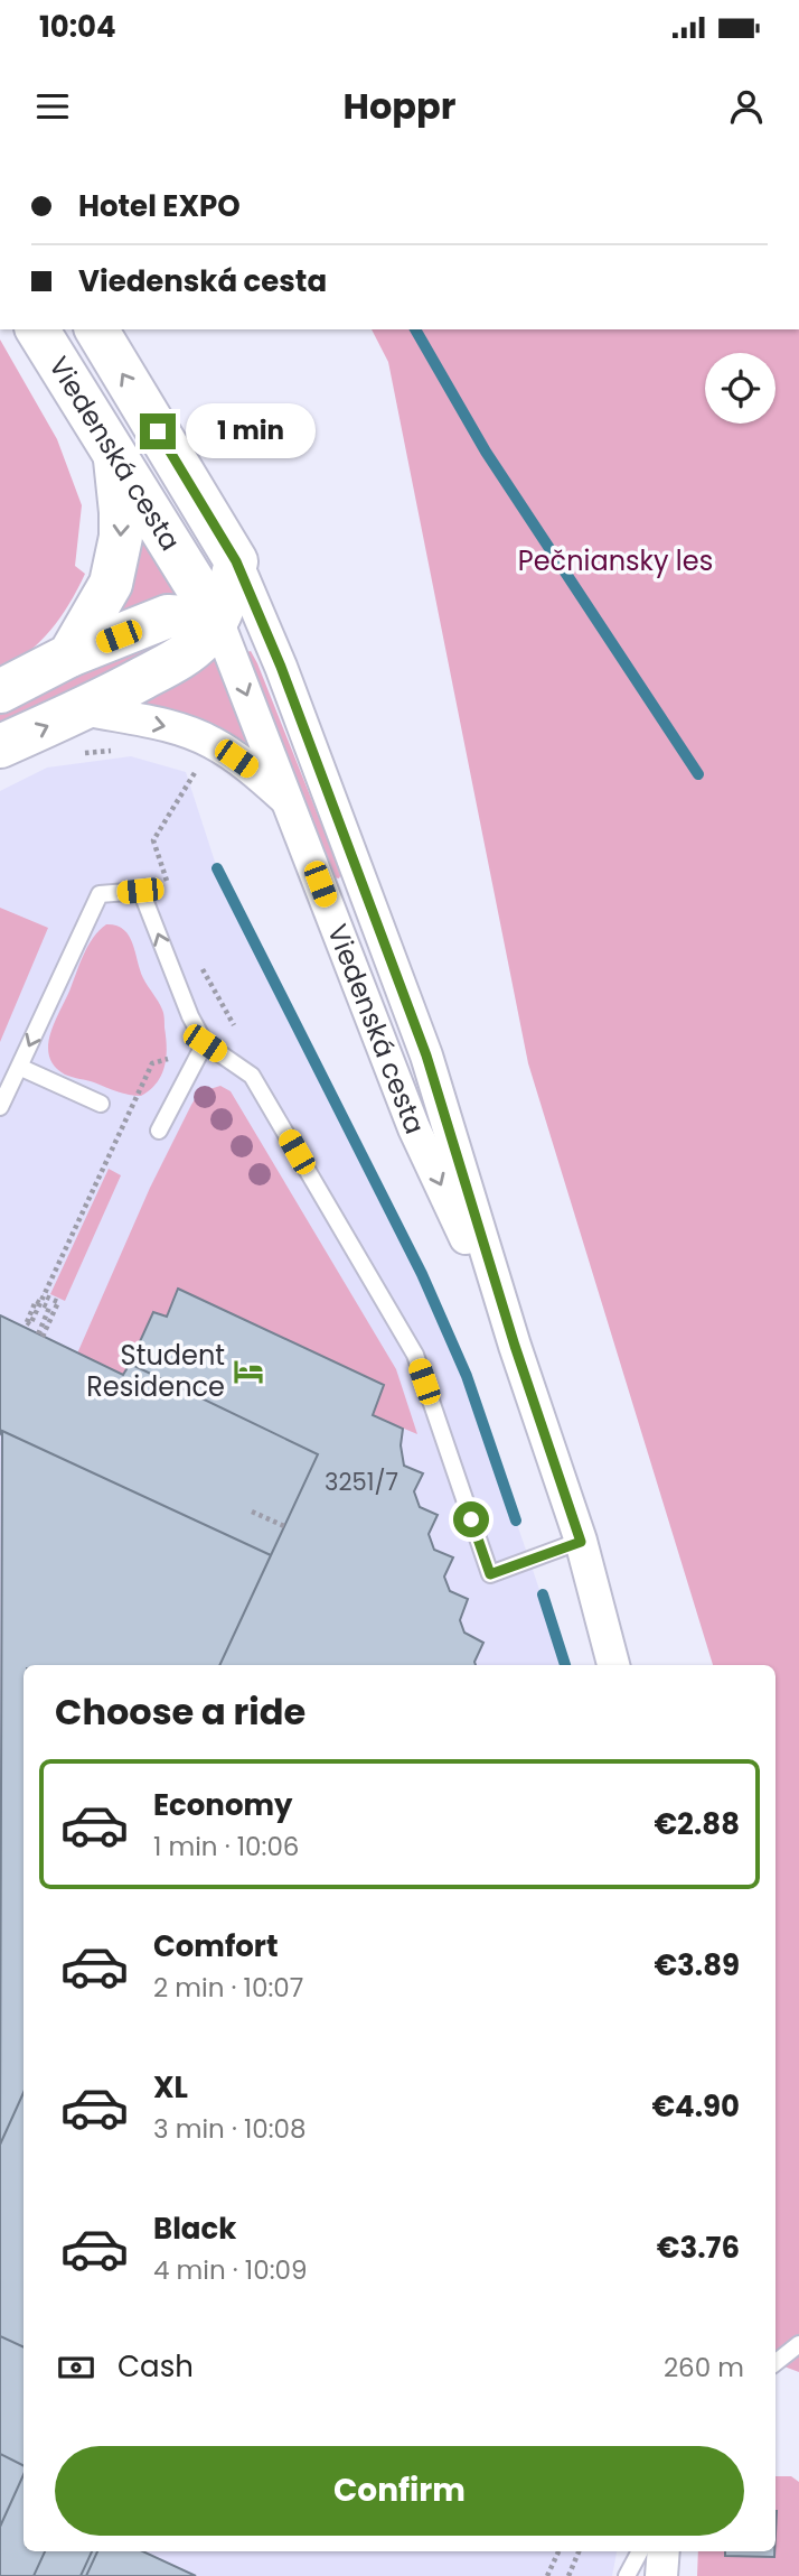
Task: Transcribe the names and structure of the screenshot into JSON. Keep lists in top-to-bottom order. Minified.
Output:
{"streets":{"main road":["Viedenská cesta"]},"parks":["Pečniansky les"],"places":{"hotel":["Student Residence"]},"house_numbers":["3251/7"],"page":{"status":"10:04","header":"Hoppr","banner":["Hotel EXPO","Viedenská cesta"],"bubble":"1 min","heading":"Choose a ride","list":[{"name":"Economy","note":"1 min · 10:06","value":"€2.88"},{"name":"Comfort","note":"2 min · 10:07","value":"€3.89"},{"name":"XL","note":"3 min · 10:08","value":"€4.90"},{"name":"Black","note":"4 min · 10:09","value":"€3.76"}],"pay":["Cash","260 m"],"buttons":"Confirm"}}
